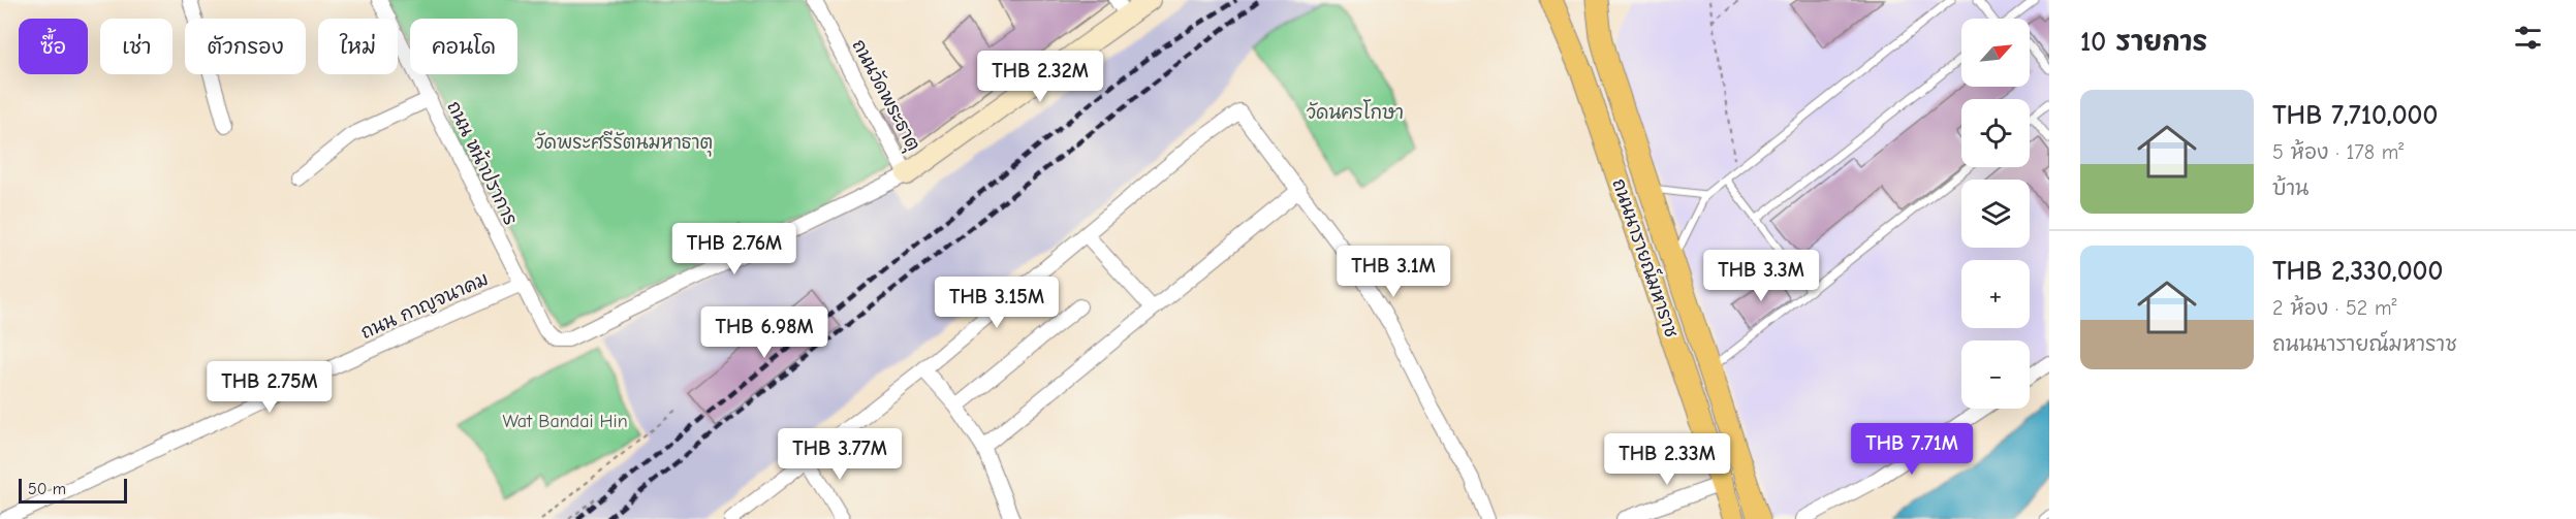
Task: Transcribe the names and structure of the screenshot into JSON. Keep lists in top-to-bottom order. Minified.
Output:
{"streets":{"main road":["ถนนนารายณ์มหาราช"],"street":["ถนนวัดพระธาตุ","ถนน หน้าปราการ","ถนน กาญจนาคม"]},"crossings":[["ถนนวัดพระธาตุ","ถนน หน้าปราการ"],["ถนน หน้าปราการ","ถนน กาญจนาคม"]],"parks":["วัดนครโกษา","วัดพระศรีรัตนมหาธาตุ","Wat Bandai Hin"],"scale_bar":"50 m","north":"top right","page":{"heading":"10 รายการ","map_buttons":["+","−"],"chip":["ซื้อ","เช่า","ตัวกรอง","ใหม่","คอนโด"],"price":["THB 2.32M","THB 2.76M","THB 3.1M","THB 3.3M","THB 3.15M","THB 6.98M","THB 2.75M","THB 7.71M","THB 3.77M","THB 2.33M"],"list":[{"name":"THB 7,710,000","note":"5 ห้อง · 178 m² · บ้าน"},{"name":"THB 2,330,000","note":"2 ห้อง · 52 m² · ถนนนารายณ์มหาราช"}],"scale":"50 m"}}
